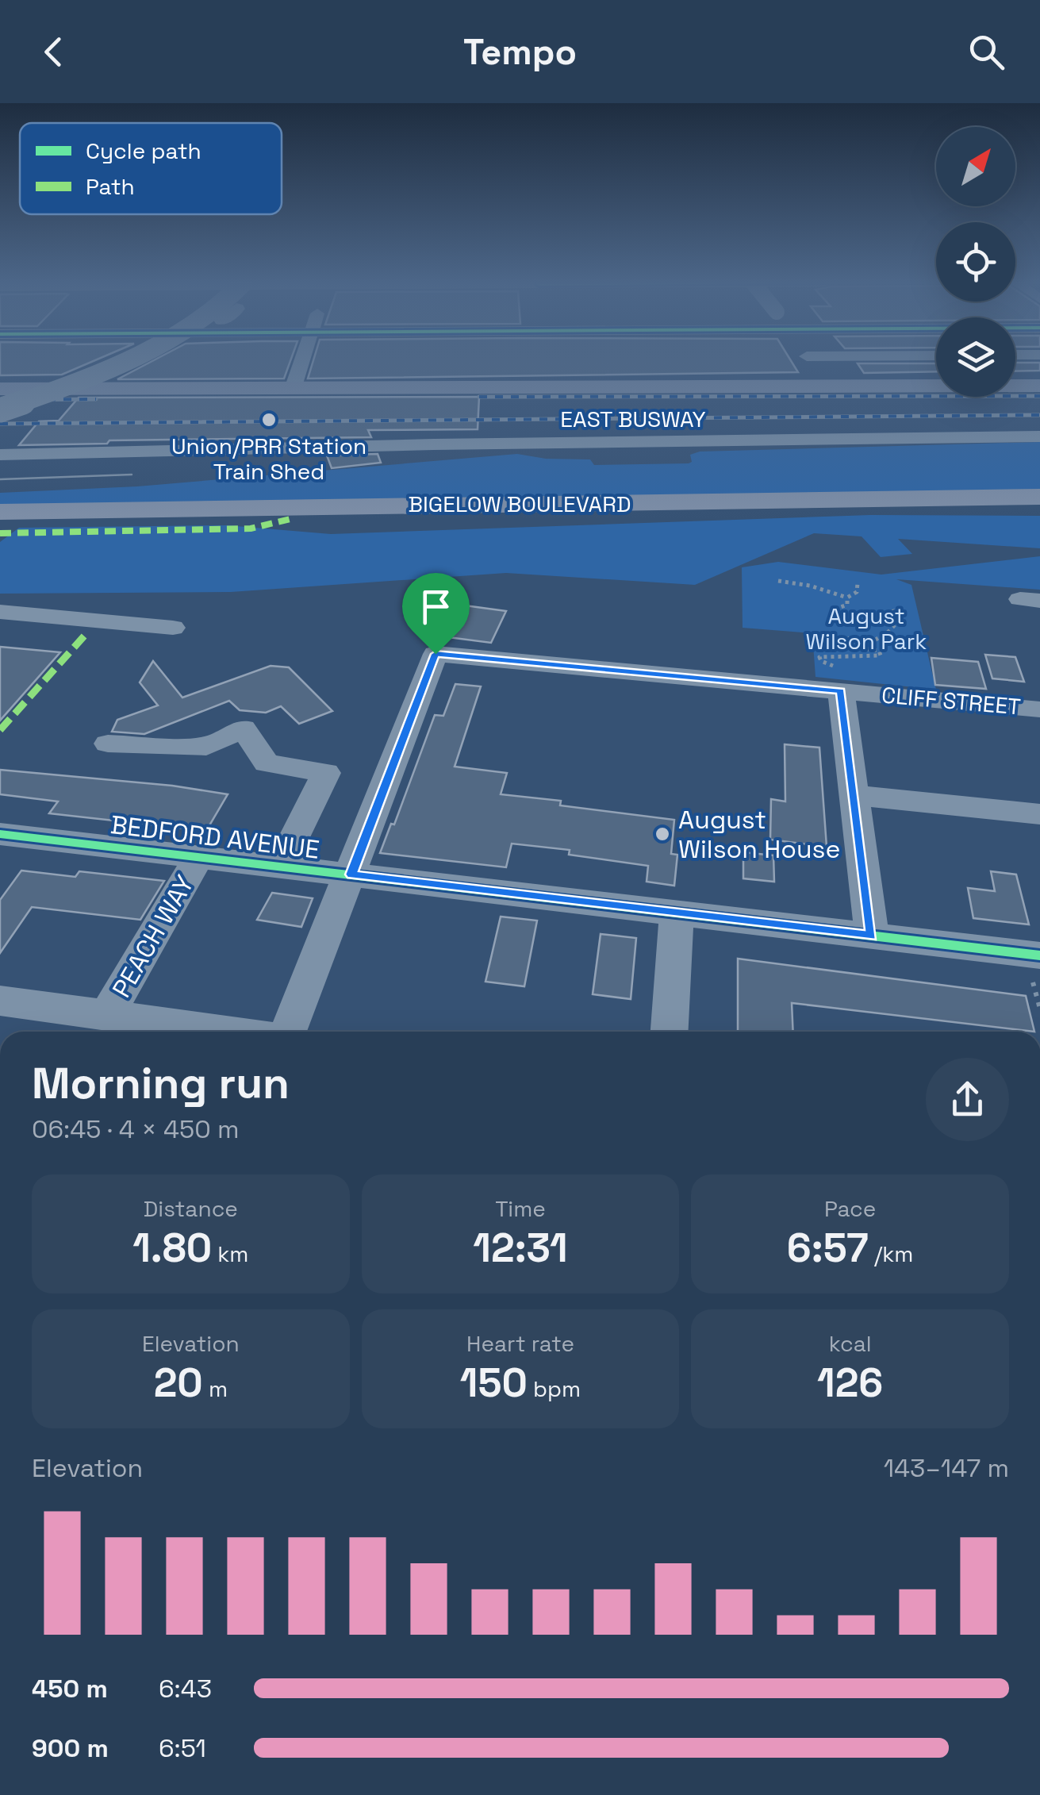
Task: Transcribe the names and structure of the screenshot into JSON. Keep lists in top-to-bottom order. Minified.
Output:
{"streets":{"main road":["BIGELOW BOULEVARD"],"street":["EAST BUSWAY","CLIFF STREET","BEDFORD AVENUE","PEACH WAY"]},"crossings":[["CLIFF STREET","BEDFORD AVENUE"],["BEDFORD AVENUE","PEACH WAY"]],"parks":["August Wilson Park"],"places":["Union/PRR Station Train Shed","August Wilson House"],"legend":["Cycle path","Path"],"north":"top right","page":{"header":"Tempo","heading":["Morning run","06:45 · 4 × 450 m"],"stats":[["Distance","1.80 km"],["Time","12:31"],["Pace","6:57 /km"],["Elevation","20 m"],["Heart rate","150 bpm"],["kcal","126"]],"chart":["Elevation","143–147 m"],"list":[{"name":"450 m","note":"6:43"},{"name":"900 m","note":"6:51"}]}}
